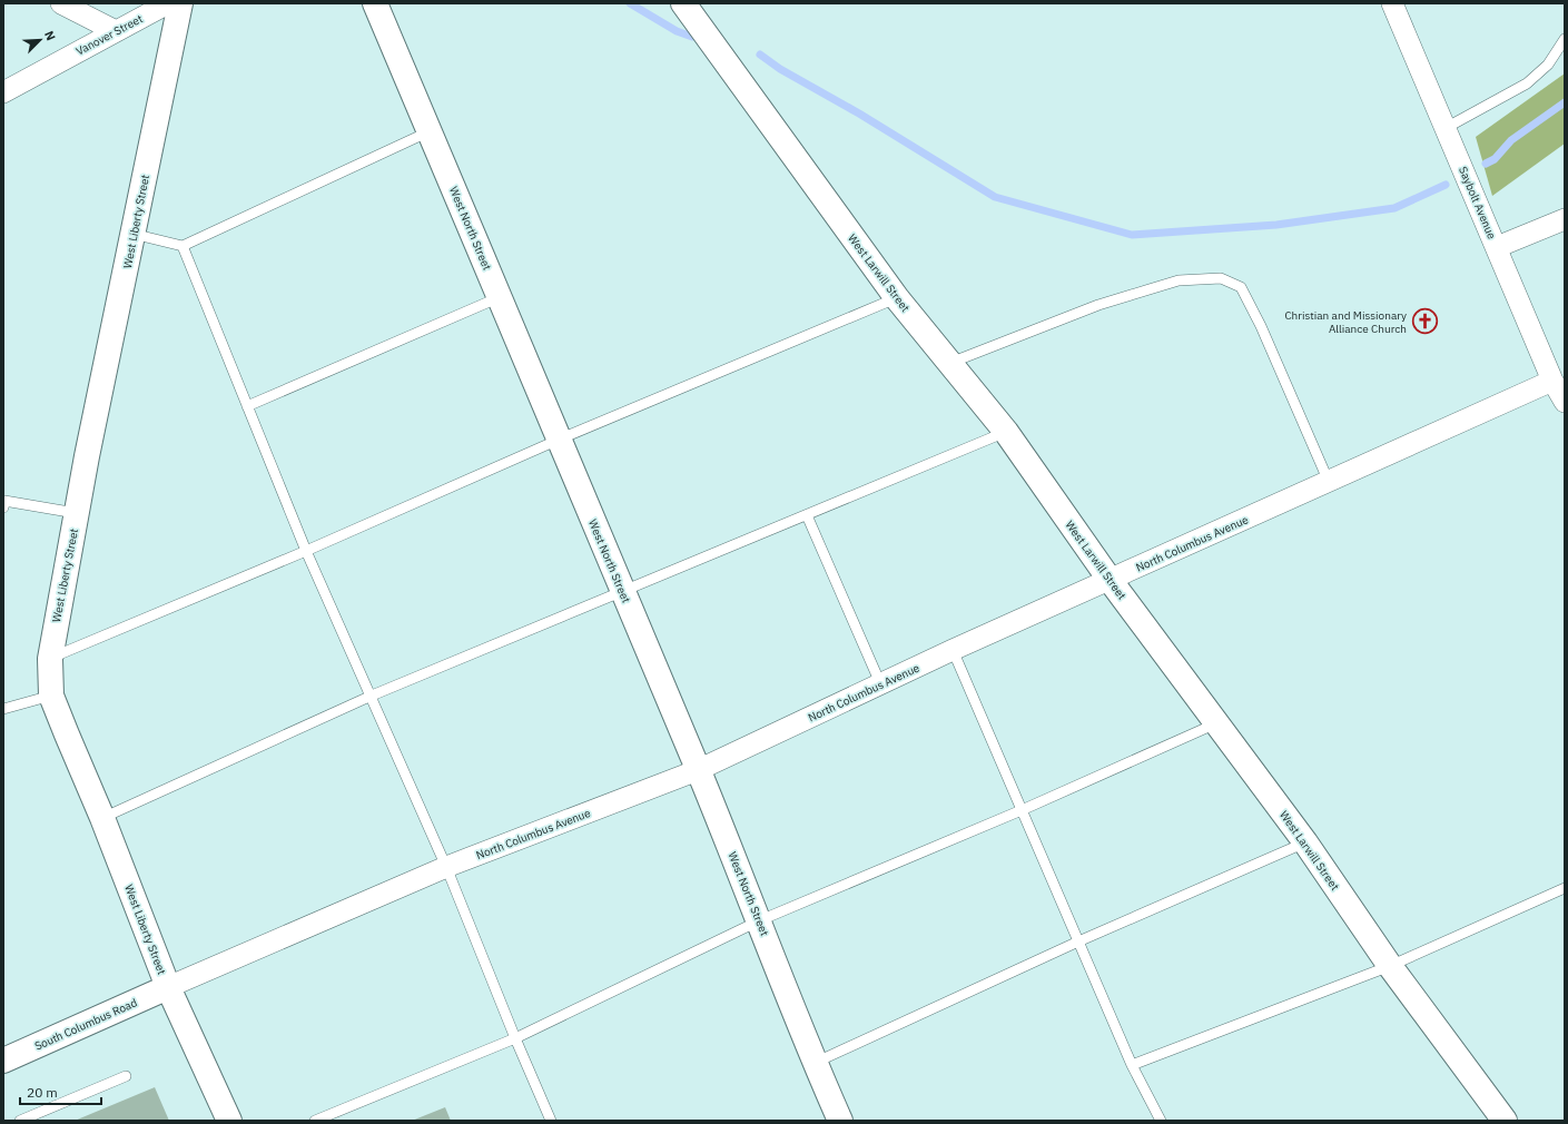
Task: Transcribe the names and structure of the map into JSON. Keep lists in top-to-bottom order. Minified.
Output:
{"streets":{"street":["Vanover Street","Saybolt Avenue","West Liberty Street","West North Street","West Larwill Street","North Columbus Avenue","South Columbus Road"]},"crossings":[["Saybolt Avenue","North Columbus Avenue"],["West Liberty Street","North Columbus Avenue"],["West Liberty Street","South Columbus Road"],["West North Street","North Columbus Avenue"],["West Larwill Street","North Columbus Avenue"],["North Columbus Avenue","South Columbus Road"]],"places":{"church":["Christian and Missionary Alliance Church"]},"scale_bar":"20 m","north":"top right"}
